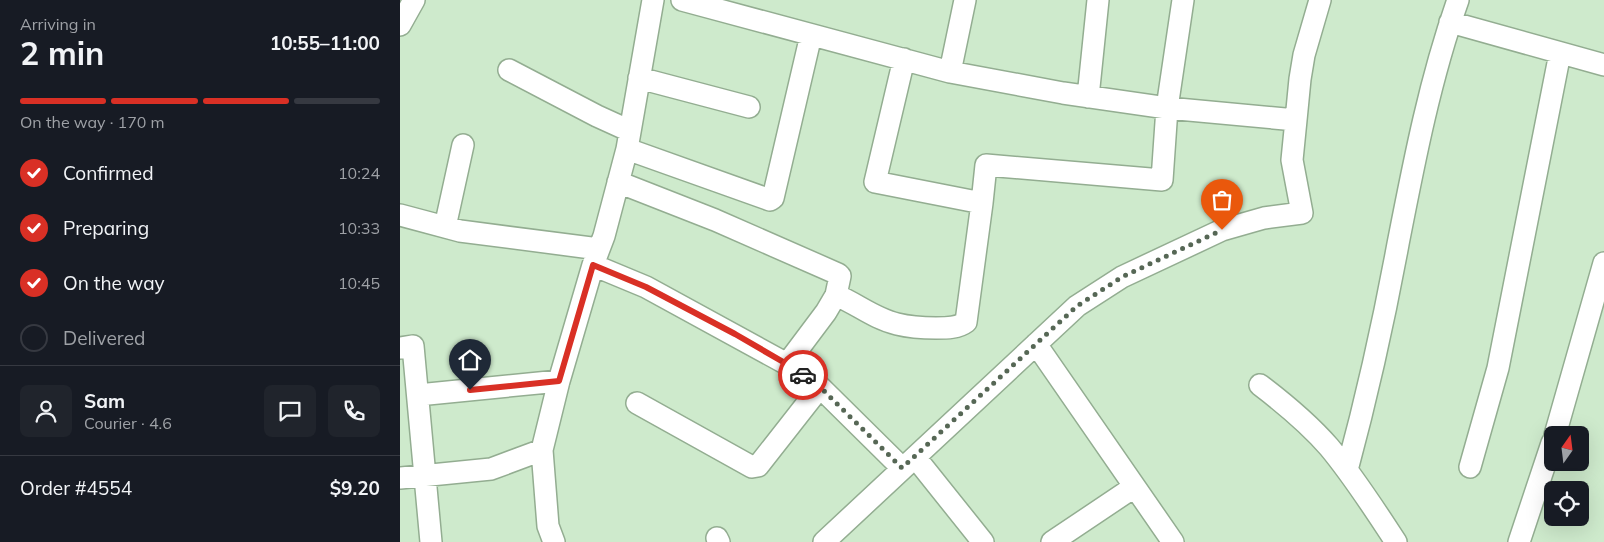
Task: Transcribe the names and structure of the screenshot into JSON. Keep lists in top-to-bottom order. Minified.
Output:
{"north":"top","page":{"heading":["2 min","Arriving in","10:55–11:00"],"panel":["Sam","Courier · 4.6","Order #4554","$9.20"],"bar":"On the way · 170 m","list":[["Confirmed","10:24"],["Preparing","10:33"],["On the way","10:45"],"Delivered"]}}
